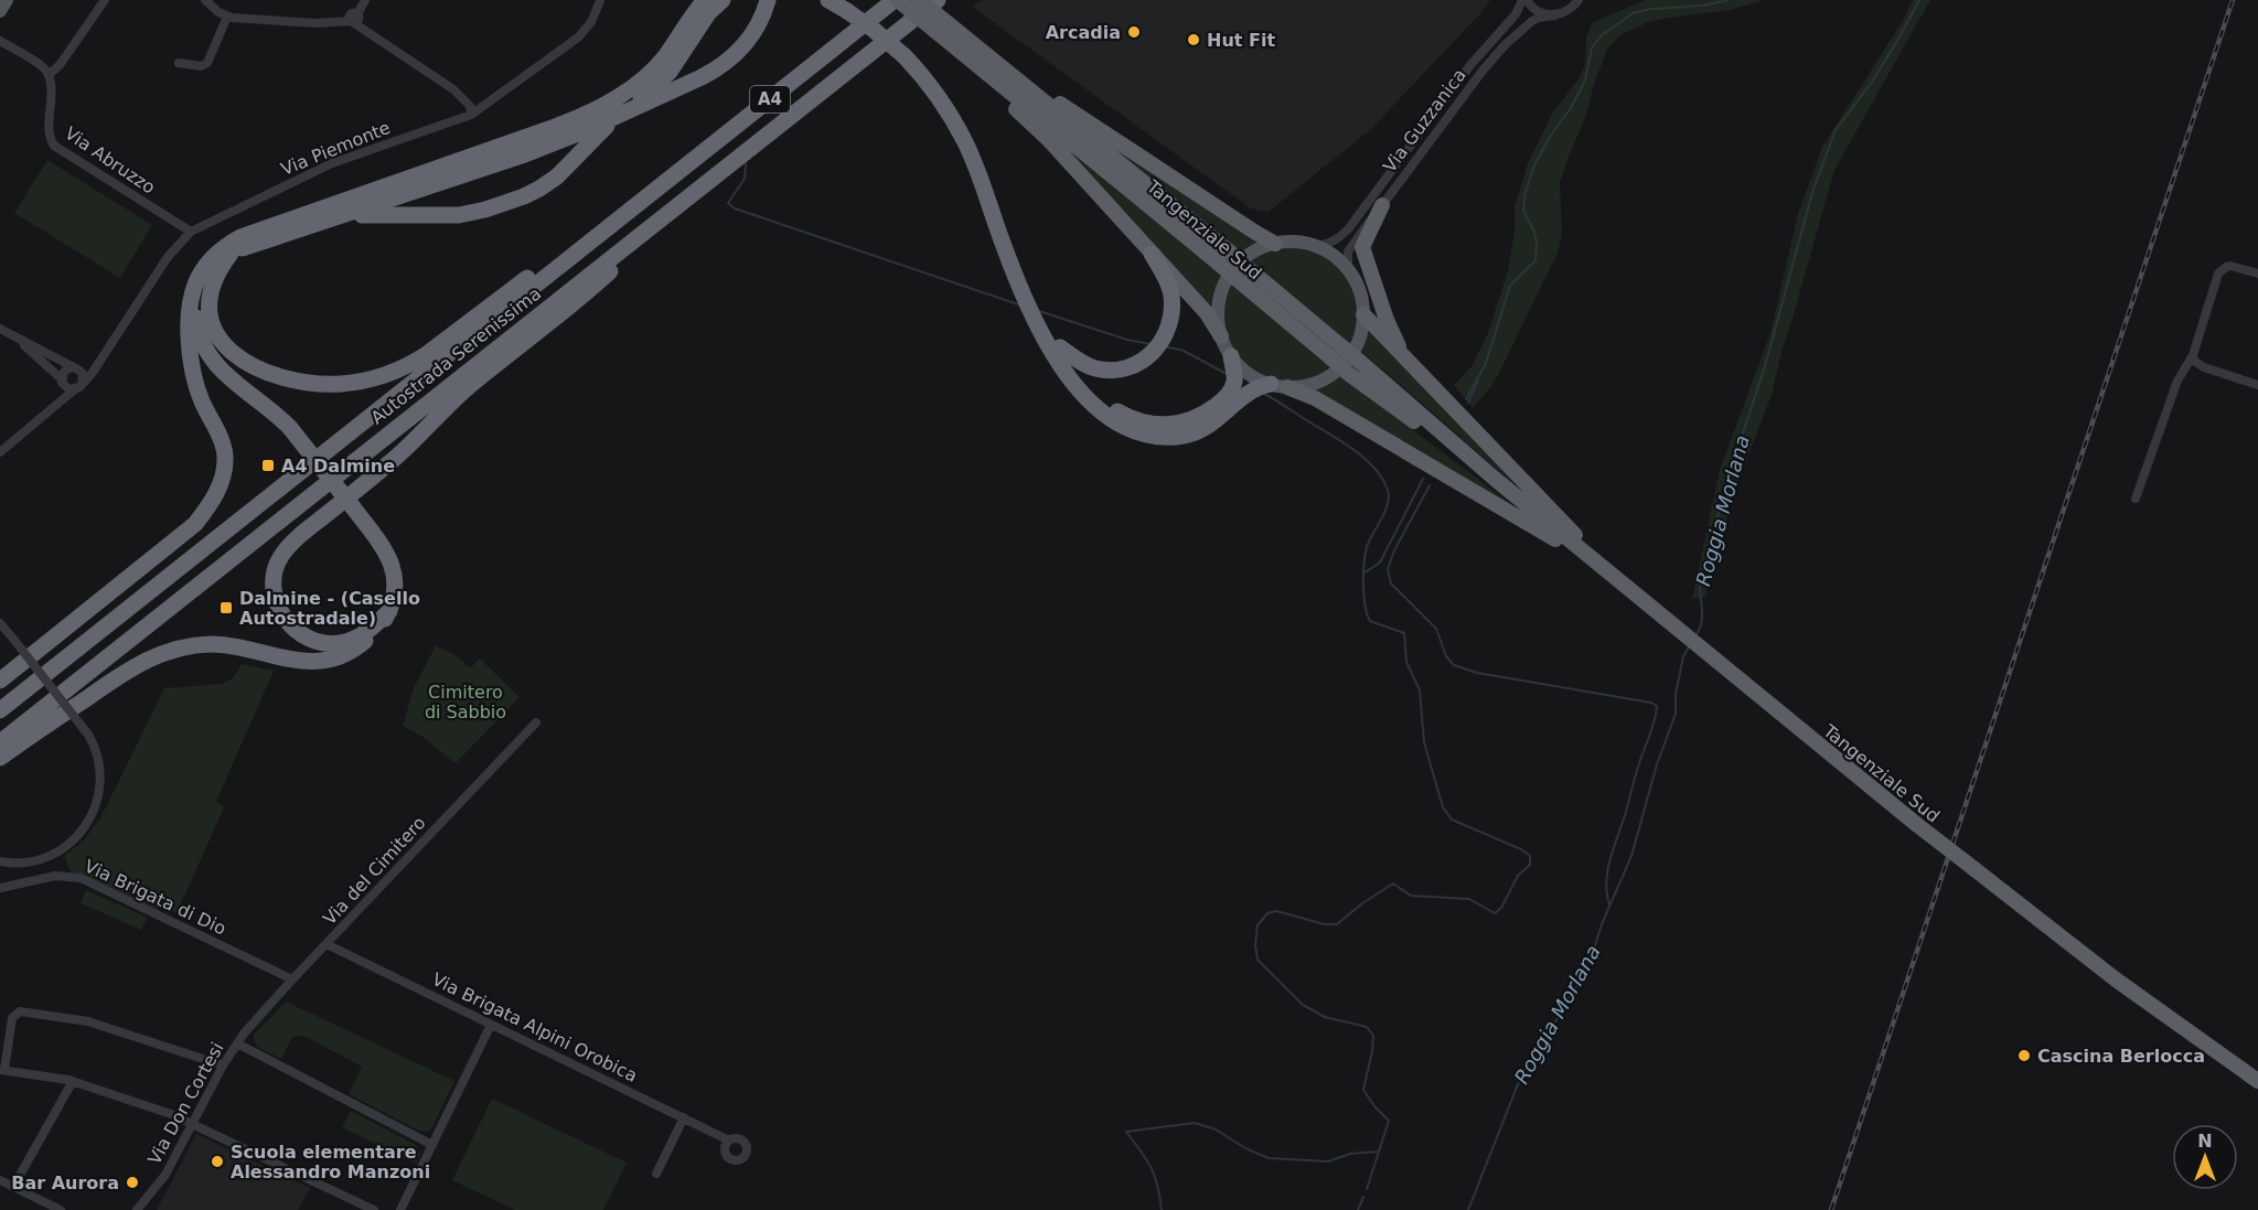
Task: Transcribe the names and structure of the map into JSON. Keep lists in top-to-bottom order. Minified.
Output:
{"streets":{"highway":["A4","Tangenziale Sud","Autostrada Serenissima"],"street":["Via Guzzanica","Via Piemonte","Via Abruzzo","Via del Cimitero","Via Brigata di Dio","Via Brigata Alpini Orobica","Via Don Cortesi"]},"crossings":[["Via Piemonte","Via Abruzzo"],["Tangenziale Sud","Autostrada Serenissima"],["Via del Cimitero","Via Brigata di Dio"],["Via del Cimitero","Via Brigata Alpini Orobica"],["Via del Cimitero","Via Don Cortesi"]],"water":["Roggia Morlana"],"parks":["Cimitero di Sabbio"],"places":{"other":["Arcadia","Hut Fit","Cascina Berlocca","Scuola elementare Alessandro Manzoni","Bar Aurora"],"transit":["A4 Dalmine","Dalmine - (Casello Autostradale)"]},"north":"top"}
